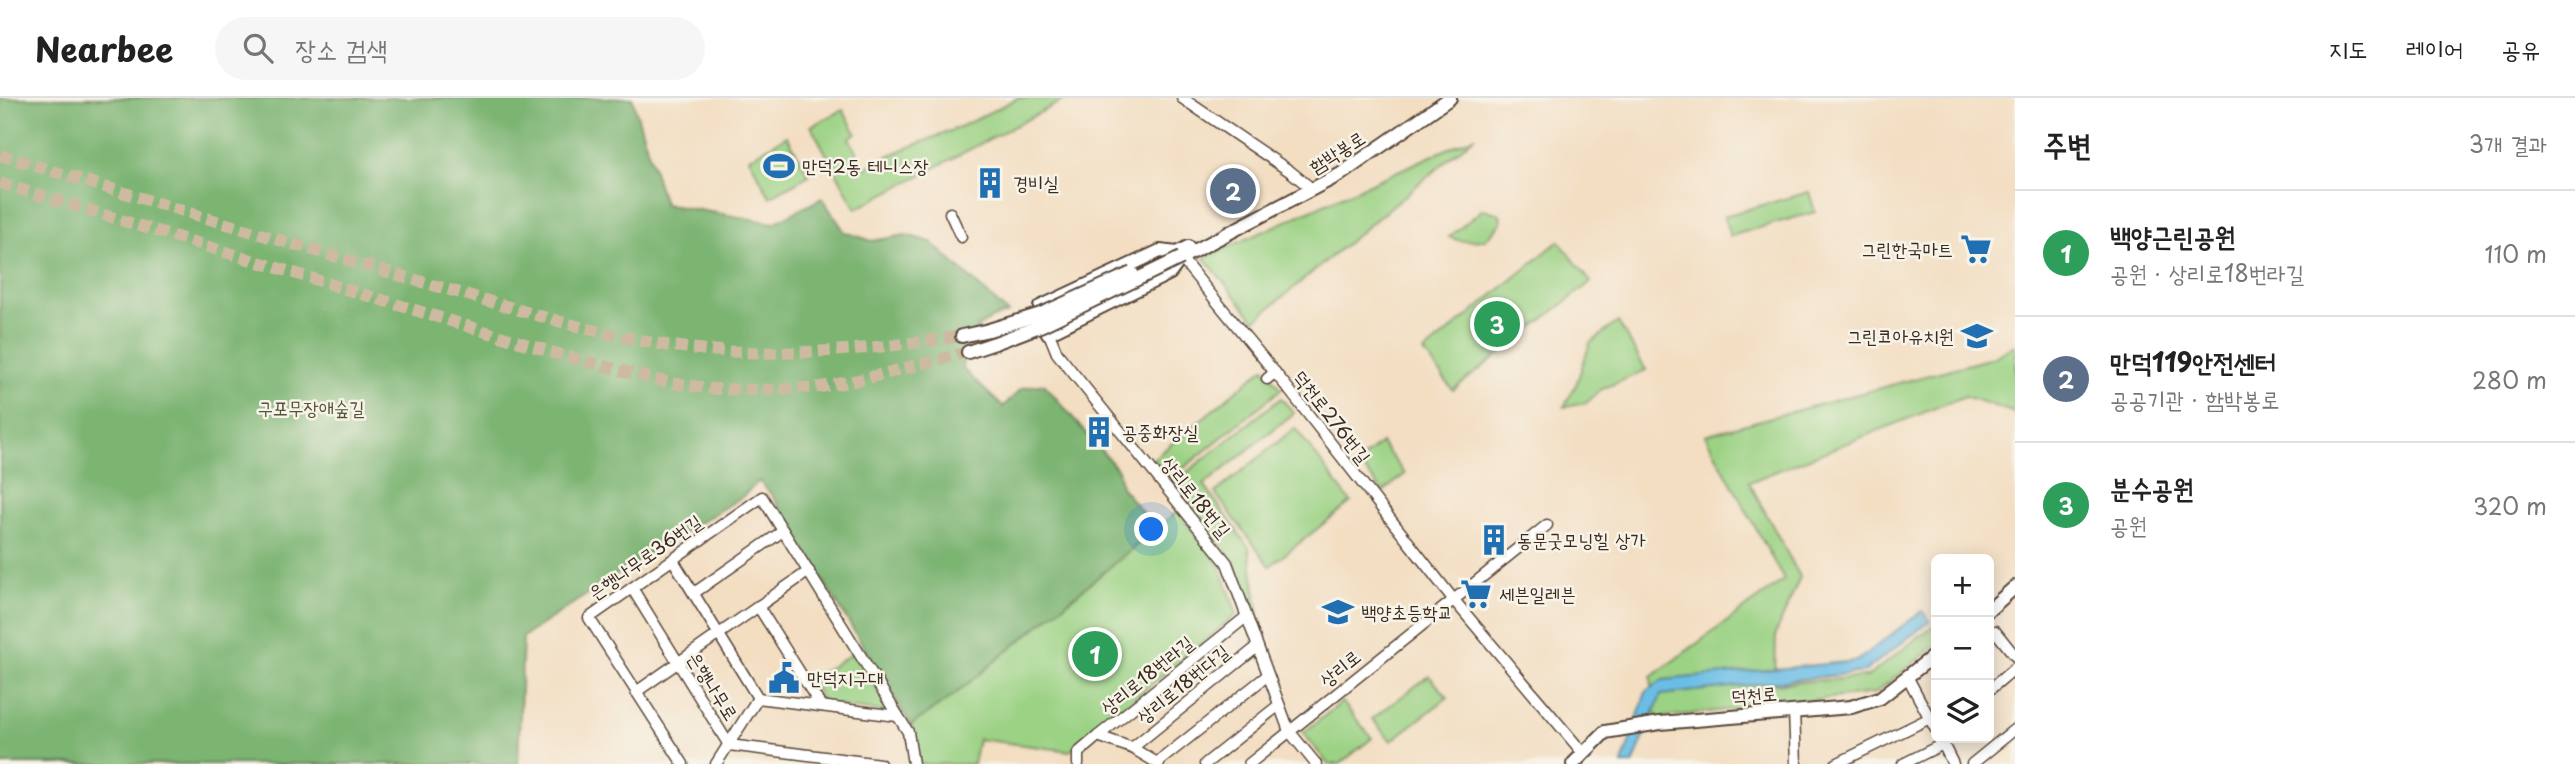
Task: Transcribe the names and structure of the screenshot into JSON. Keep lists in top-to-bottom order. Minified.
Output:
{"streets":{"main road":["함박봉로","덕천로"],"street":["덕천로276번길","상리로18번길","은행나무로36번길","상리로","상리로18번라길","상리로18번다길","은행나무로"]},"crossings":[["함박봉로","덕천로276번길"],["덕천로276번길","상리로"],["덕천로276번길","덕천로"],["상리로18번길","상리로"],["상리로18번길","상리로18번라길"],["상리로18번길","상리로18번다길"],["은행나무로36번길","은행나무로"]],"parks":["구포무장애숲길"],"places":{"sports":["만덕2동 테니스장"],"building":["경비실","공중화장실","동문굿모닝힐 상가"],"supermarket":["그린한국마트","세븐일레븐"],"school or university":["그린코아유치원","백양초등학교"],"public building":["만덕지구대"]},"page":{"header":"Nearbee","search":"장소 검색","nav":["지도","레이어","공유"],"heading":["주변","3개 결과"],"pins":["2","3","1"],"list":[{"mark":"1","name":"백양근린공원","note":"공원 · 상리로18번라길","value":"110 m"},{"mark":"2","name":"만덕119안전센터","note":"공공기관 · 함박봉로","value":"280 m"},{"mark":"3","name":"분수공원","note":"공원","value":"320 m"}],"map_buttons":["+","−"]}}
